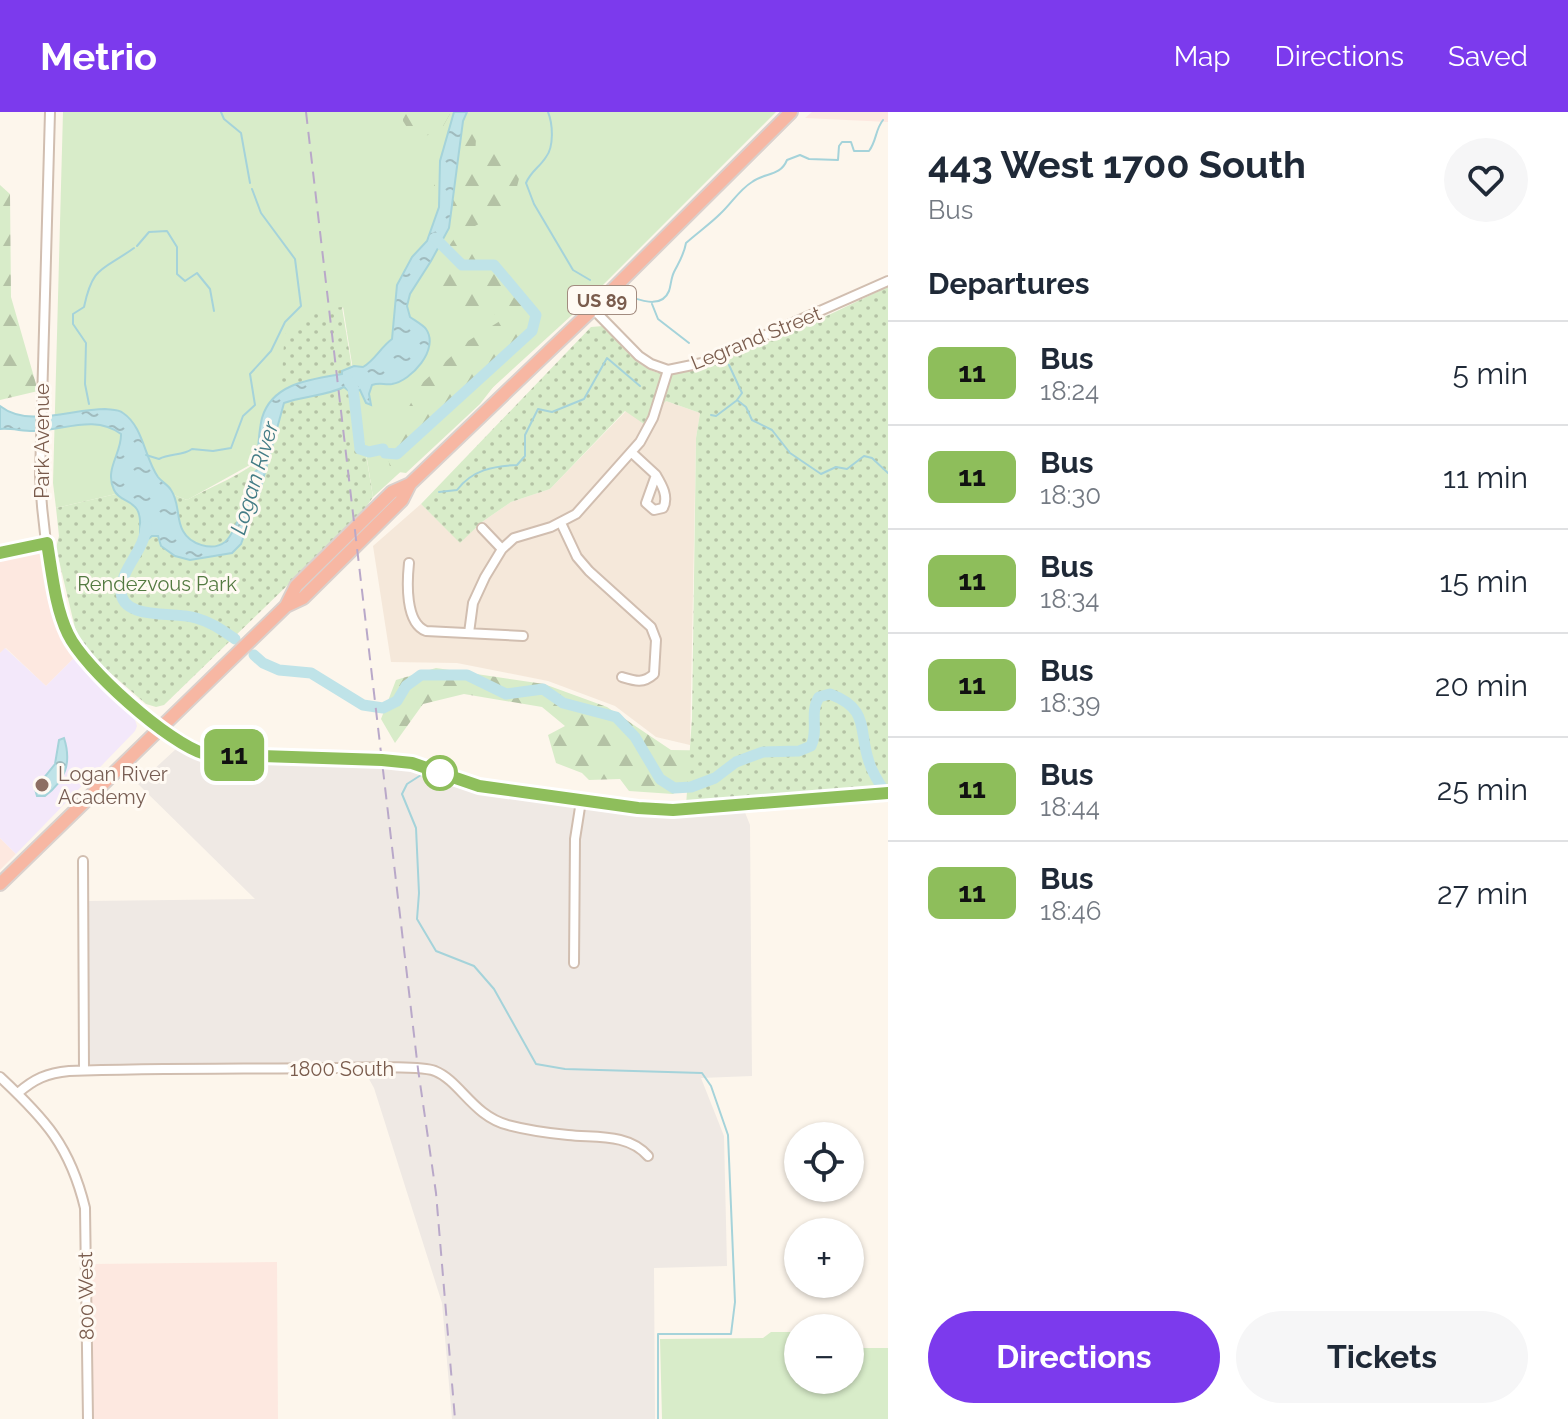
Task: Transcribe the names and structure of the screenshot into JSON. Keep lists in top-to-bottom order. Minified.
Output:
{"streets":{"highway":["US 89"],"street":["Legrand Street","Park Avenue","1800 South","800 West"]},"crossings":[["US 89","Legrand Street"],["US 89","Park Avenue"],["1800 South","800 West"]],"water":["Logan River"],"parks":["Rendezvous Park"],"places":["Logan River Academy"],"lines":["bus line 11"],"page":{"header":"Metrio","nav":["Map","Directions","Saved"],"on_map":"11","heading":[["443 West 1700 South","Bus"],"Departures"],"list":[{"mark":"11","name":"Bus","note":"18:24","value":"5 min"},{"mark":"11","name":"Bus","note":"18:30","value":"11 min"},{"mark":"11","name":"Bus","note":"18:34","value":"15 min"},{"mark":"11","name":"Bus","note":"18:39","value":"20 min"},{"mark":"11","name":"Bus","note":"18:44","value":"25 min"},{"mark":"11","name":"Bus","note":"18:46","value":"27 min"}],"map_buttons":["+","−"],"buttons":["Directions","Tickets"]}}
